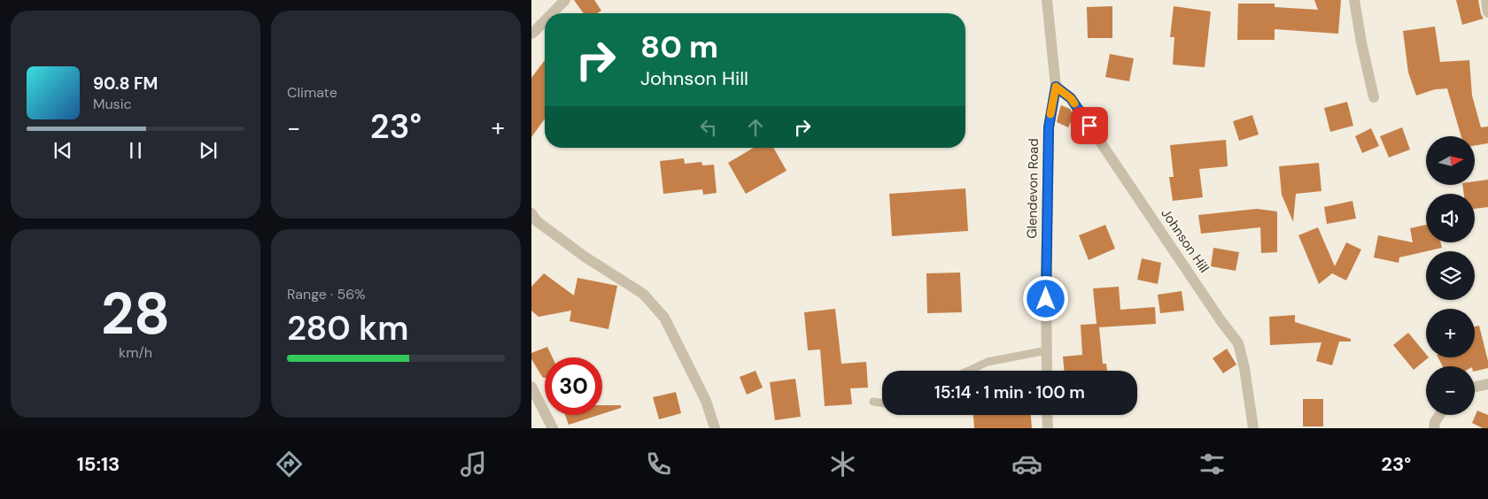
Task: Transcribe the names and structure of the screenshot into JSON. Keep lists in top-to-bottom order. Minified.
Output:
{"streets":{"street":["Glendevon Road","Johnson Hill"]},"crossings":[["Glendevon Road","Johnson Hill"]],"north":"right","page":{"tile":["Climate",["28","km/h"],["Range · 56%","280 km"]],"turn":["80 m","Johnson Hill"],"song":["90.8 FM","Music"],"heat":["−","23°","+"],"map_buttons":["+","−"],"limit":"30","trip":"15:14 · 1 min · 100 m","tabs":["15:13","23°"]}}
